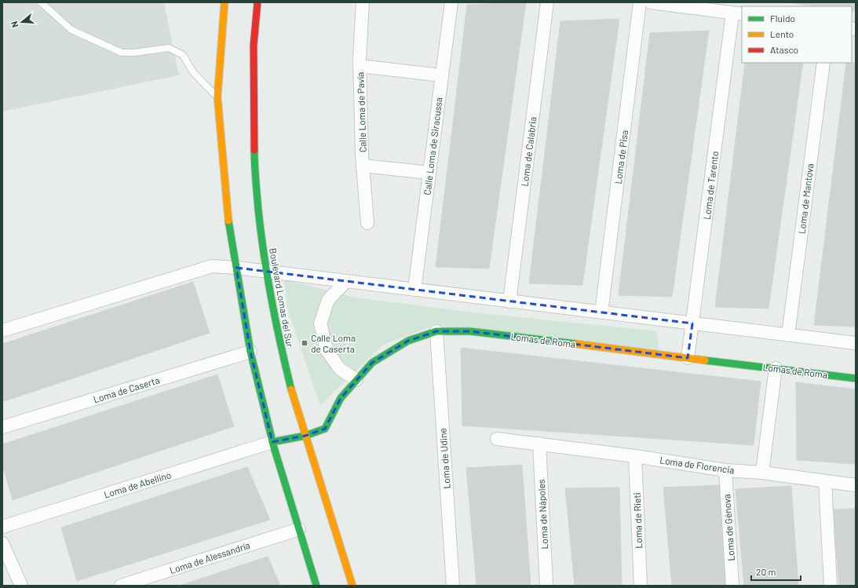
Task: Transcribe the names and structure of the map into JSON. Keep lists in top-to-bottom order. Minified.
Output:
{"streets":{"street":["Calle Loma de Pavía","Calle Loma de Siracussa","Loma de Calabria","Loma de Pisa","Loma de Tarento","Loma de Mantova","Boulevard Lomas del Sur","Lomas de Roma","Loma de Caserta","Loma de Udine","Loma de Florencia","Loma de Abellino","Loma de Nápoles","Loma de Rieti","Loma de Génova","Loma de Alessandría"]},"crossings":[["Loma de Tarento","Lomas de Roma"],["Boulevard Lomas del Sur","Lomas de Roma"],["Lomas de Roma","Loma de Udine"],["Lomas de Roma","Loma de Abellino"],["Loma de Florencia","Loma de Nápoles"],["Loma de Florencia","Loma de Rieti"],["Loma de Florencia","Loma de Génova"]],"places":{"transit":["Calle Loma de Caserta"]},"legend":["Fluido","Lento","Atasco"],"scale_bar":"20 m","north":"left"}
